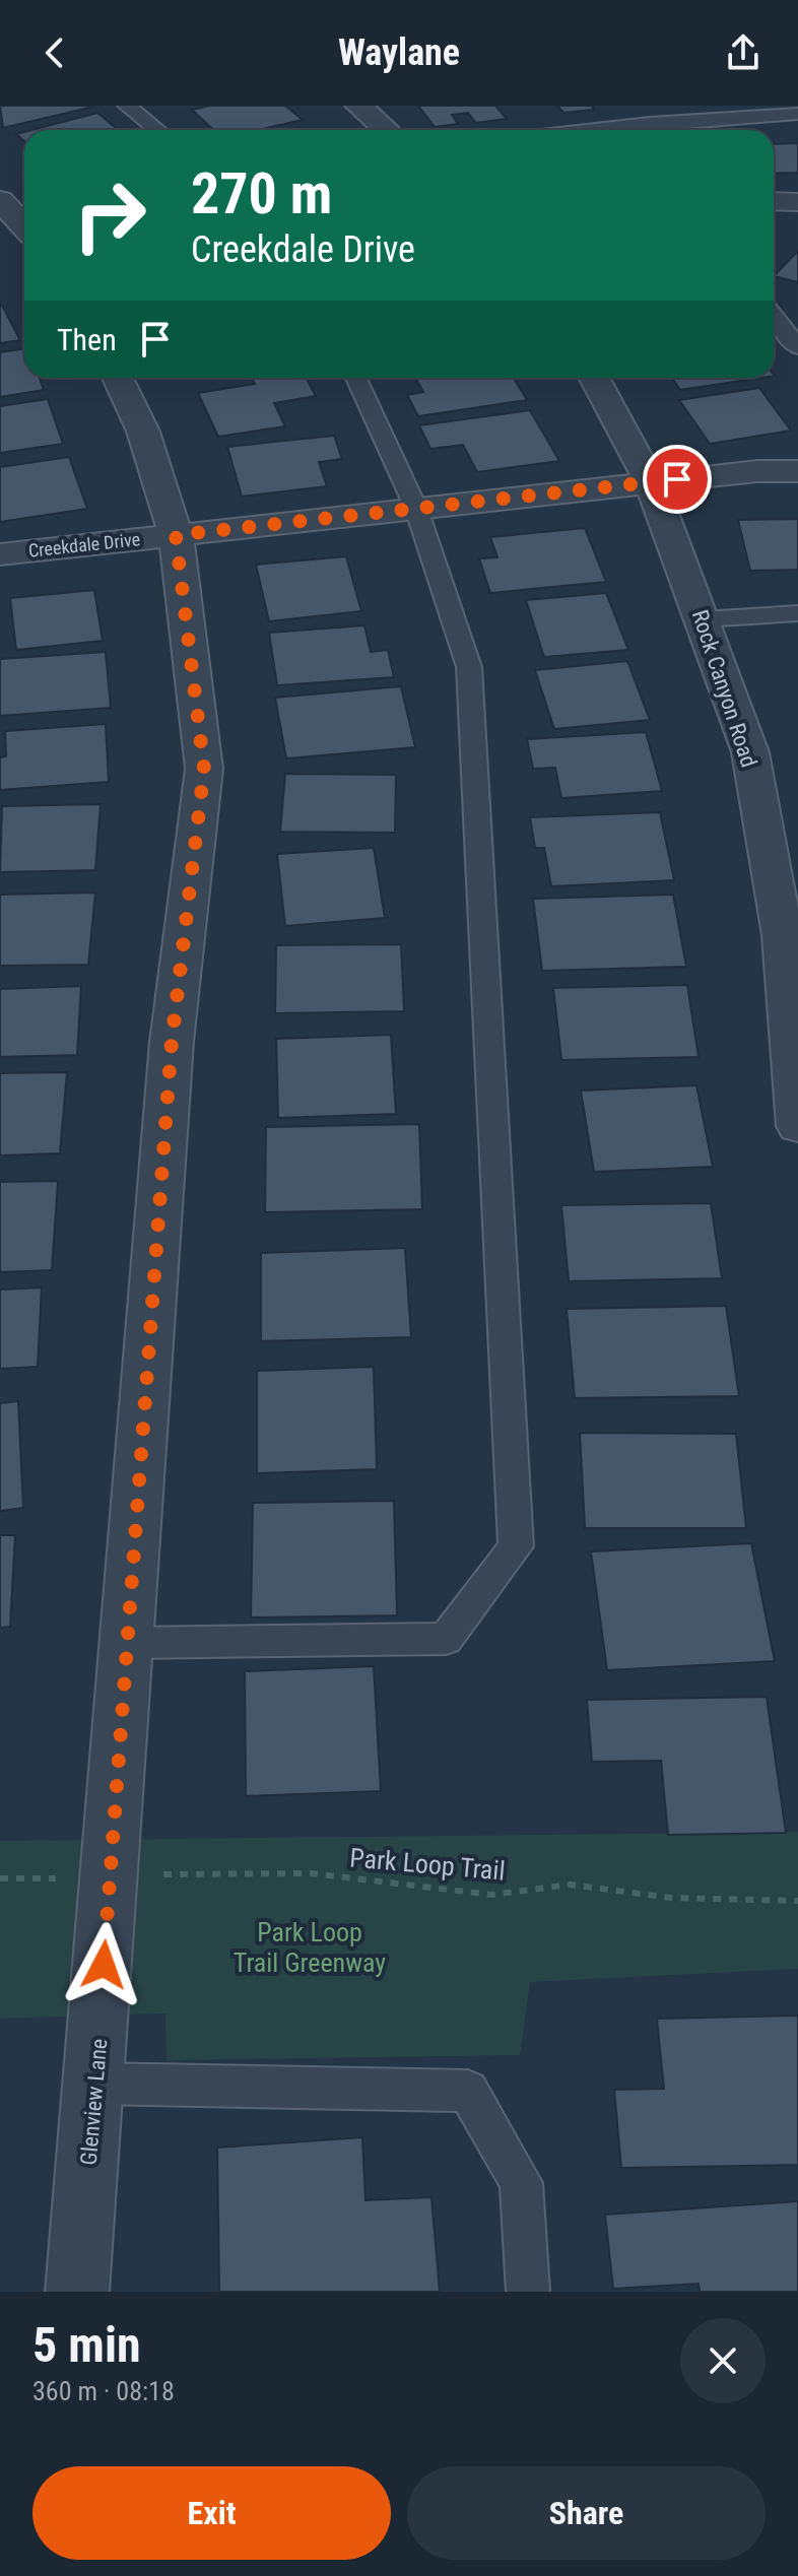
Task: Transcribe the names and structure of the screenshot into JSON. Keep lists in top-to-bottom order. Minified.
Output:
{"streets":{"street":["Creekdale Drive","Rock Canyon Road","Glenview Lane"],"path":["Park Loop Trail"]},"crossings":[["Creekdale Drive","Rock Canyon Road"],["Creekdale Drive","Glenview Lane"]],"parks":["Park Loop Trail Greenway"],"page":{"header":"Waylane","turn":["270 m","Creekdale Drive"],"then":"Then","heading":["5 min","360 m · 08:18"],"buttons":["Exit","Share"]}}
